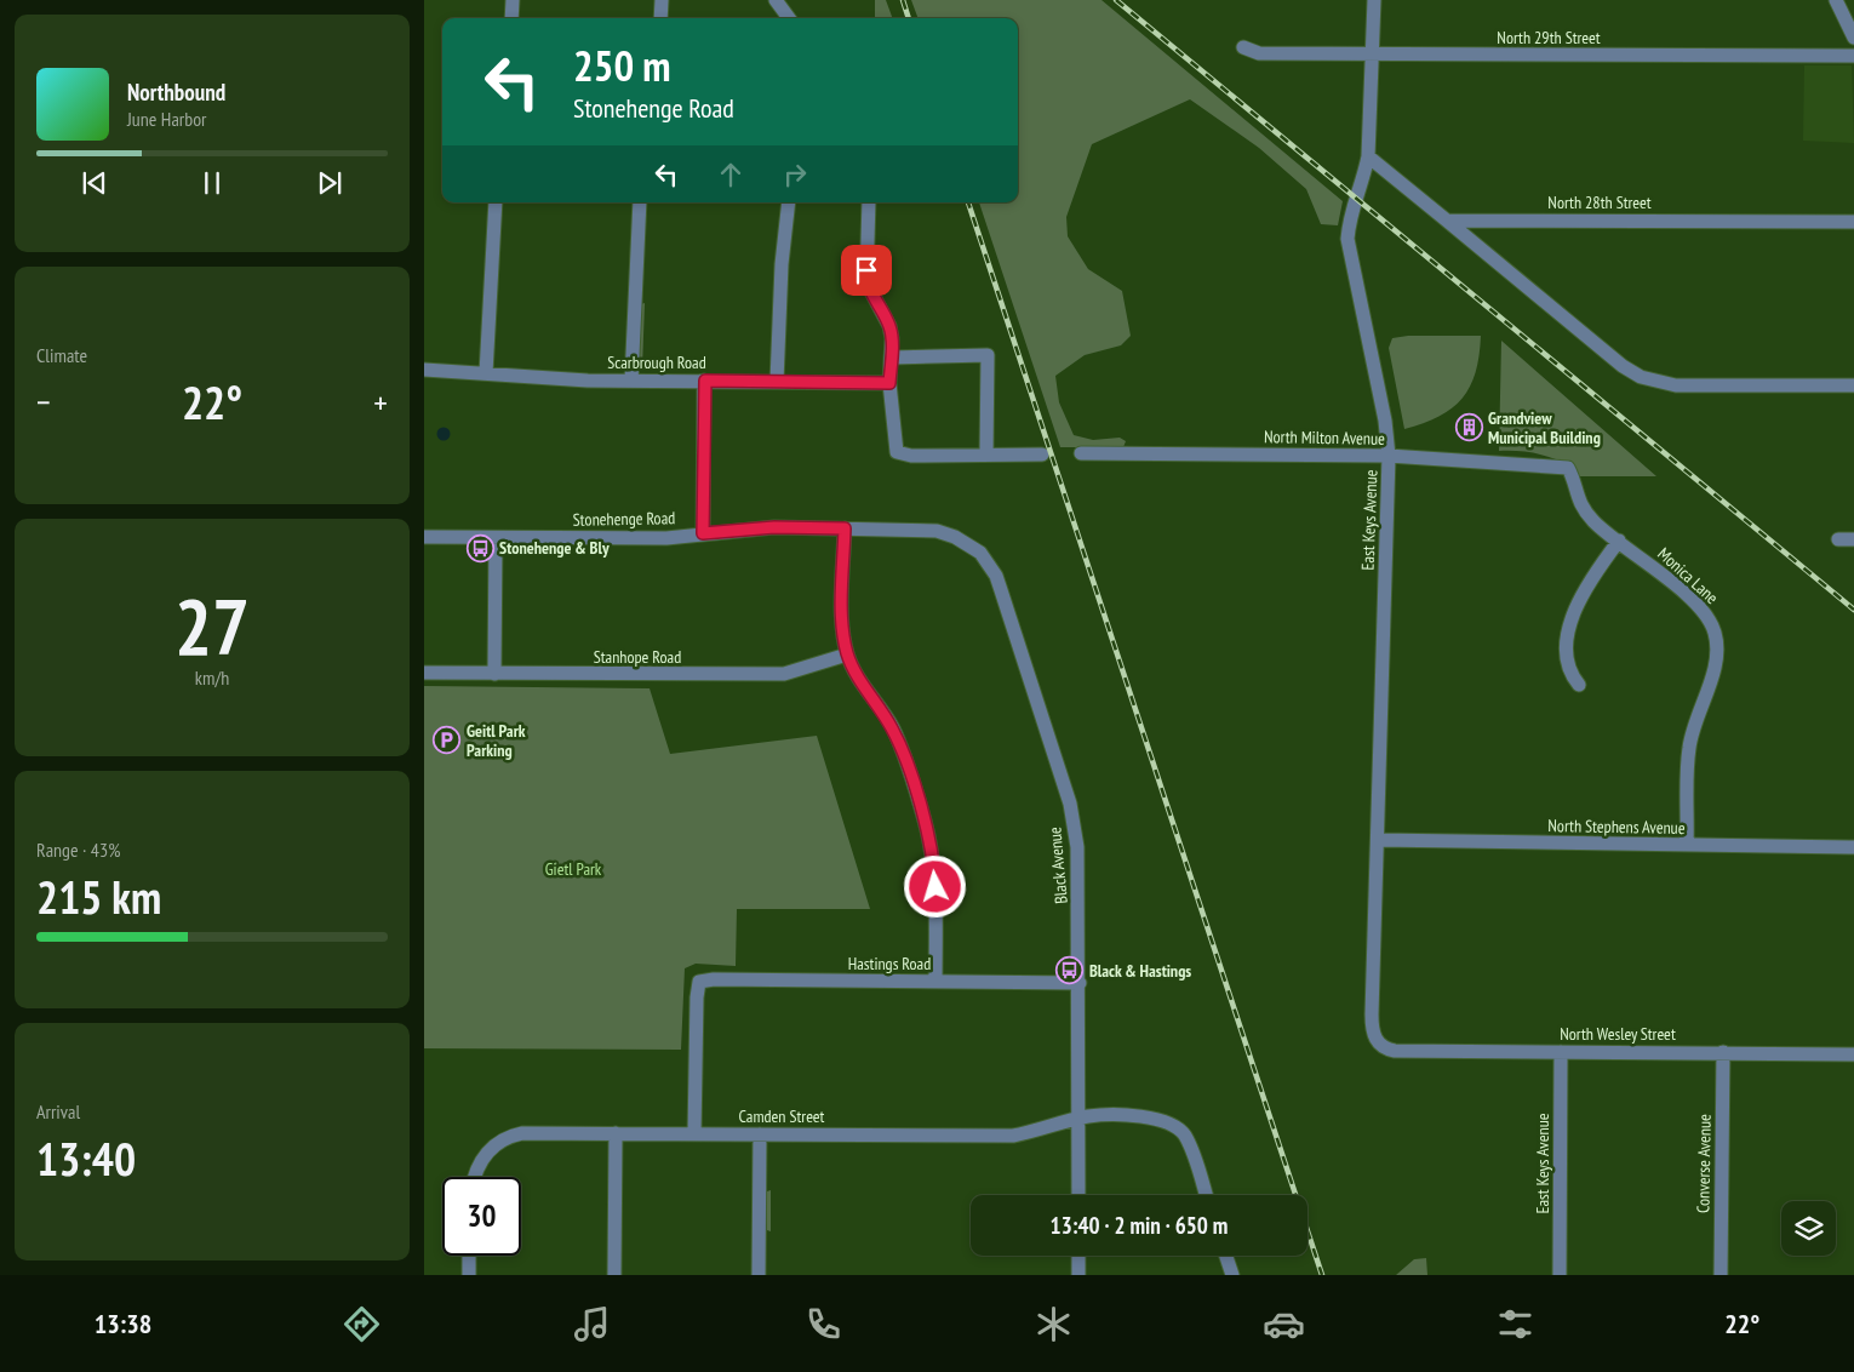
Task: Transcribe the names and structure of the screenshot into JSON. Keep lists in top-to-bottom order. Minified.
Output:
{"streets":{"street":["North 29th Street","North 28th Street","Scarbrough Road","North Milton Avenue","Stonehenge Road","East Keys Avenue","Monica Lane","Stanhope Road","North Stephens Avenue","Black Avenue","Hastings Road","North Wesley Street","Camden Street","Converse Avenue"]},"crossings":[["North 29th Street","East Keys Avenue"],["North Milton Avenue","East Keys Avenue"],["North Milton Avenue","Monica Lane"],["Stonehenge Road","Black Avenue"],["East Keys Avenue","North Stephens Avenue"],["East Keys Avenue","North Wesley Street"],["Monica Lane","North Stephens Avenue"],["Black Avenue","Hastings Road"],["Black Avenue","Camden Street"],["Hastings Road","Camden Street"],["North Wesley Street","Converse Avenue"]],"parks":["Gietl Park"],"places":{"building":["Grandview Municipal Building"],"bus stop":["Stonehenge & Bly","Black & Hastings"],"parking":["Geitl Park Parking"]},"page":{"turn":["250 m","Stonehenge Road"],"song":["Northbound","June Harbor"],"tile":["Climate",["27","km/h"],["Range · 43%","215 km"],["Arrival","13:40"]],"heat":["−","22°","+"],"limit":"30","trip":"13:40 · 2 min · 650 m","tabs":["13:38","22°"]}}
